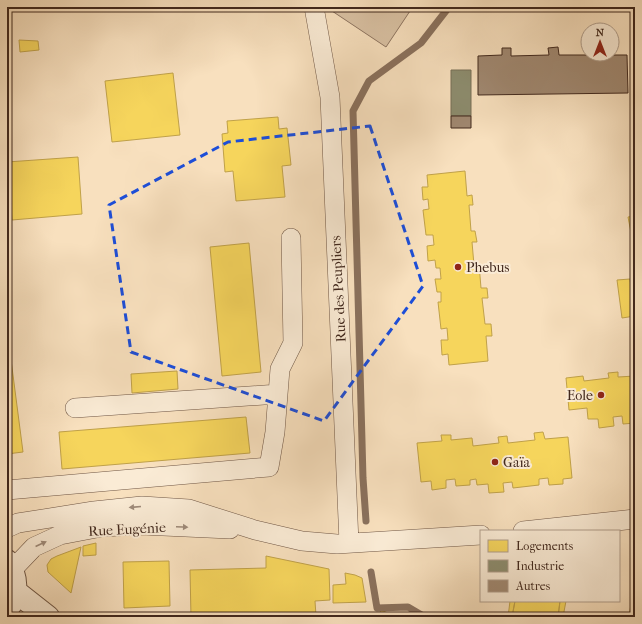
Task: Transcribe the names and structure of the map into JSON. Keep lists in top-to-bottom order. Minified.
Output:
{"streets":{"street":["Rue des Peupliers","Rue Eugénie"]},"crossings":[["Rue des Peupliers","Rue Eugénie"]],"places":["Phebus","Eole","Gaïa"],"legend":["Logements","Industrie","Autres"],"north":"top"}
